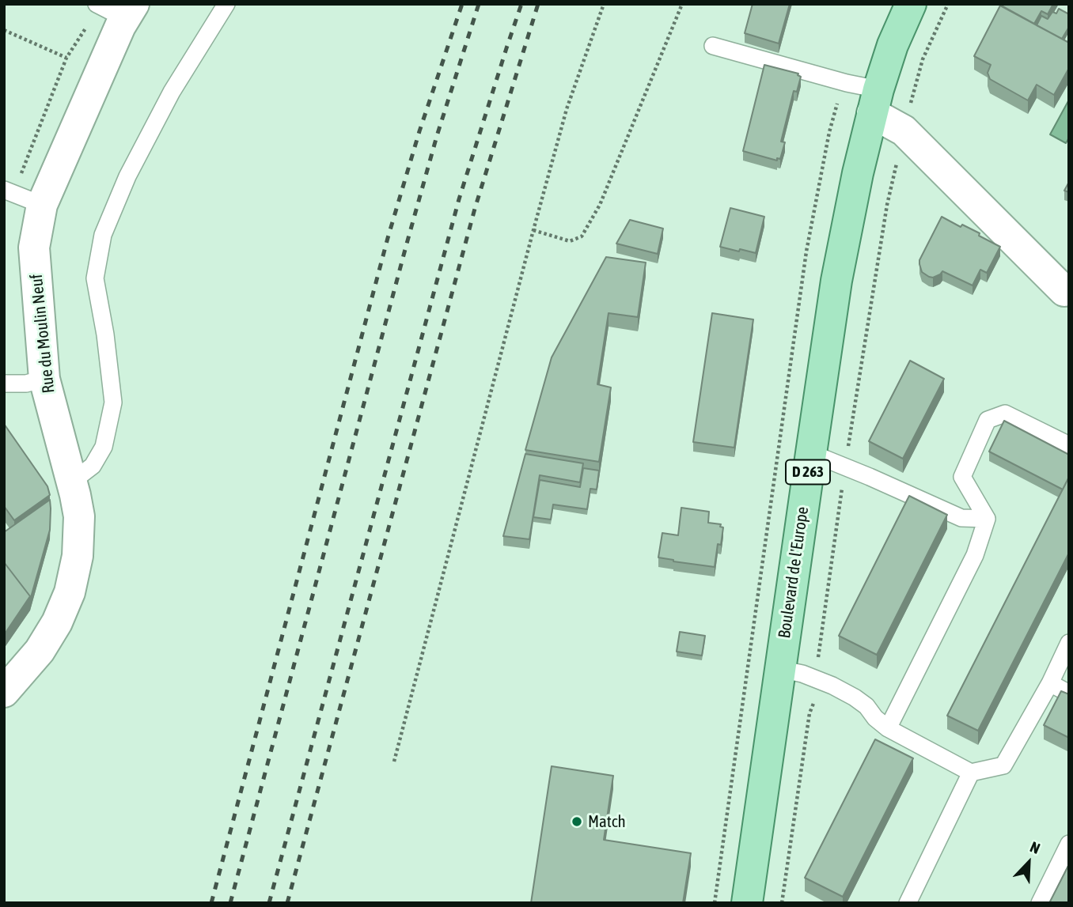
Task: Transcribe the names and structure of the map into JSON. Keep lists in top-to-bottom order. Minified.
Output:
{"streets":{"main road":["D 263","Boulevard de l'Europe"],"street":["Rue du Moulin Neuf"]},"places":["Match"],"north":"top right"}
